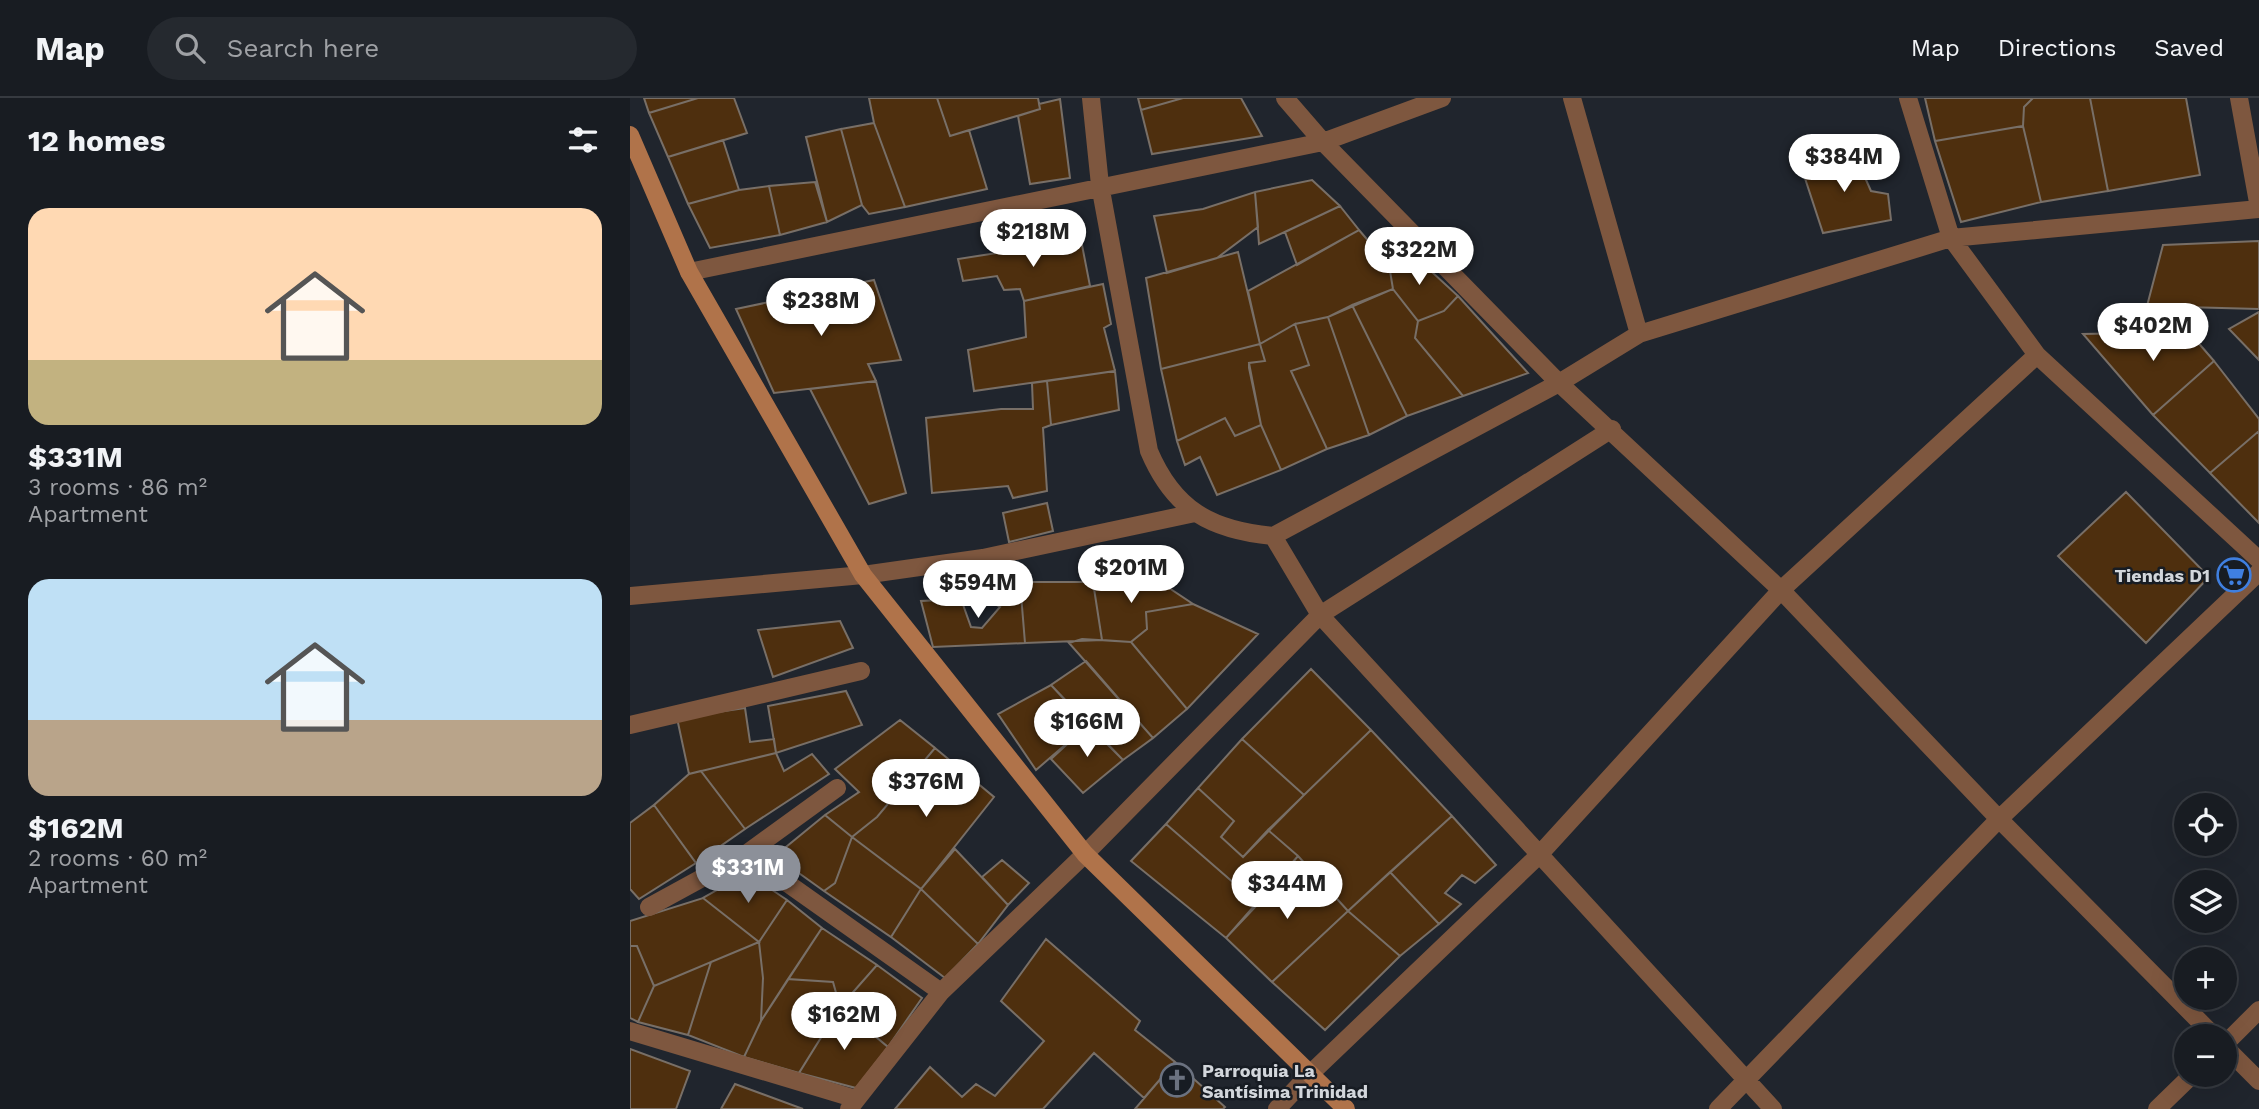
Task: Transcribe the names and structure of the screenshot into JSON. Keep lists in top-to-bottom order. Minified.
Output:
{"places":{"supermarket":["Tiendas D1"],"church":["Parroquia La Santísima Trinidad"]},"page":{"header":"Map","search":"Search here","nav":["Map","Directions","Saved"],"heading":"12 homes","price":["$384M","$218M","$322M","$238M","$402M","$201M","$594M","$166M","$376M","$331M","$344M","$162M"],"list":[{"name":"$331M","note":"3 rooms · 86 m² · Apartment"},{"name":"$162M","note":"2 rooms · 60 m² · Apartment"}],"map_buttons":["+","−"]}}
